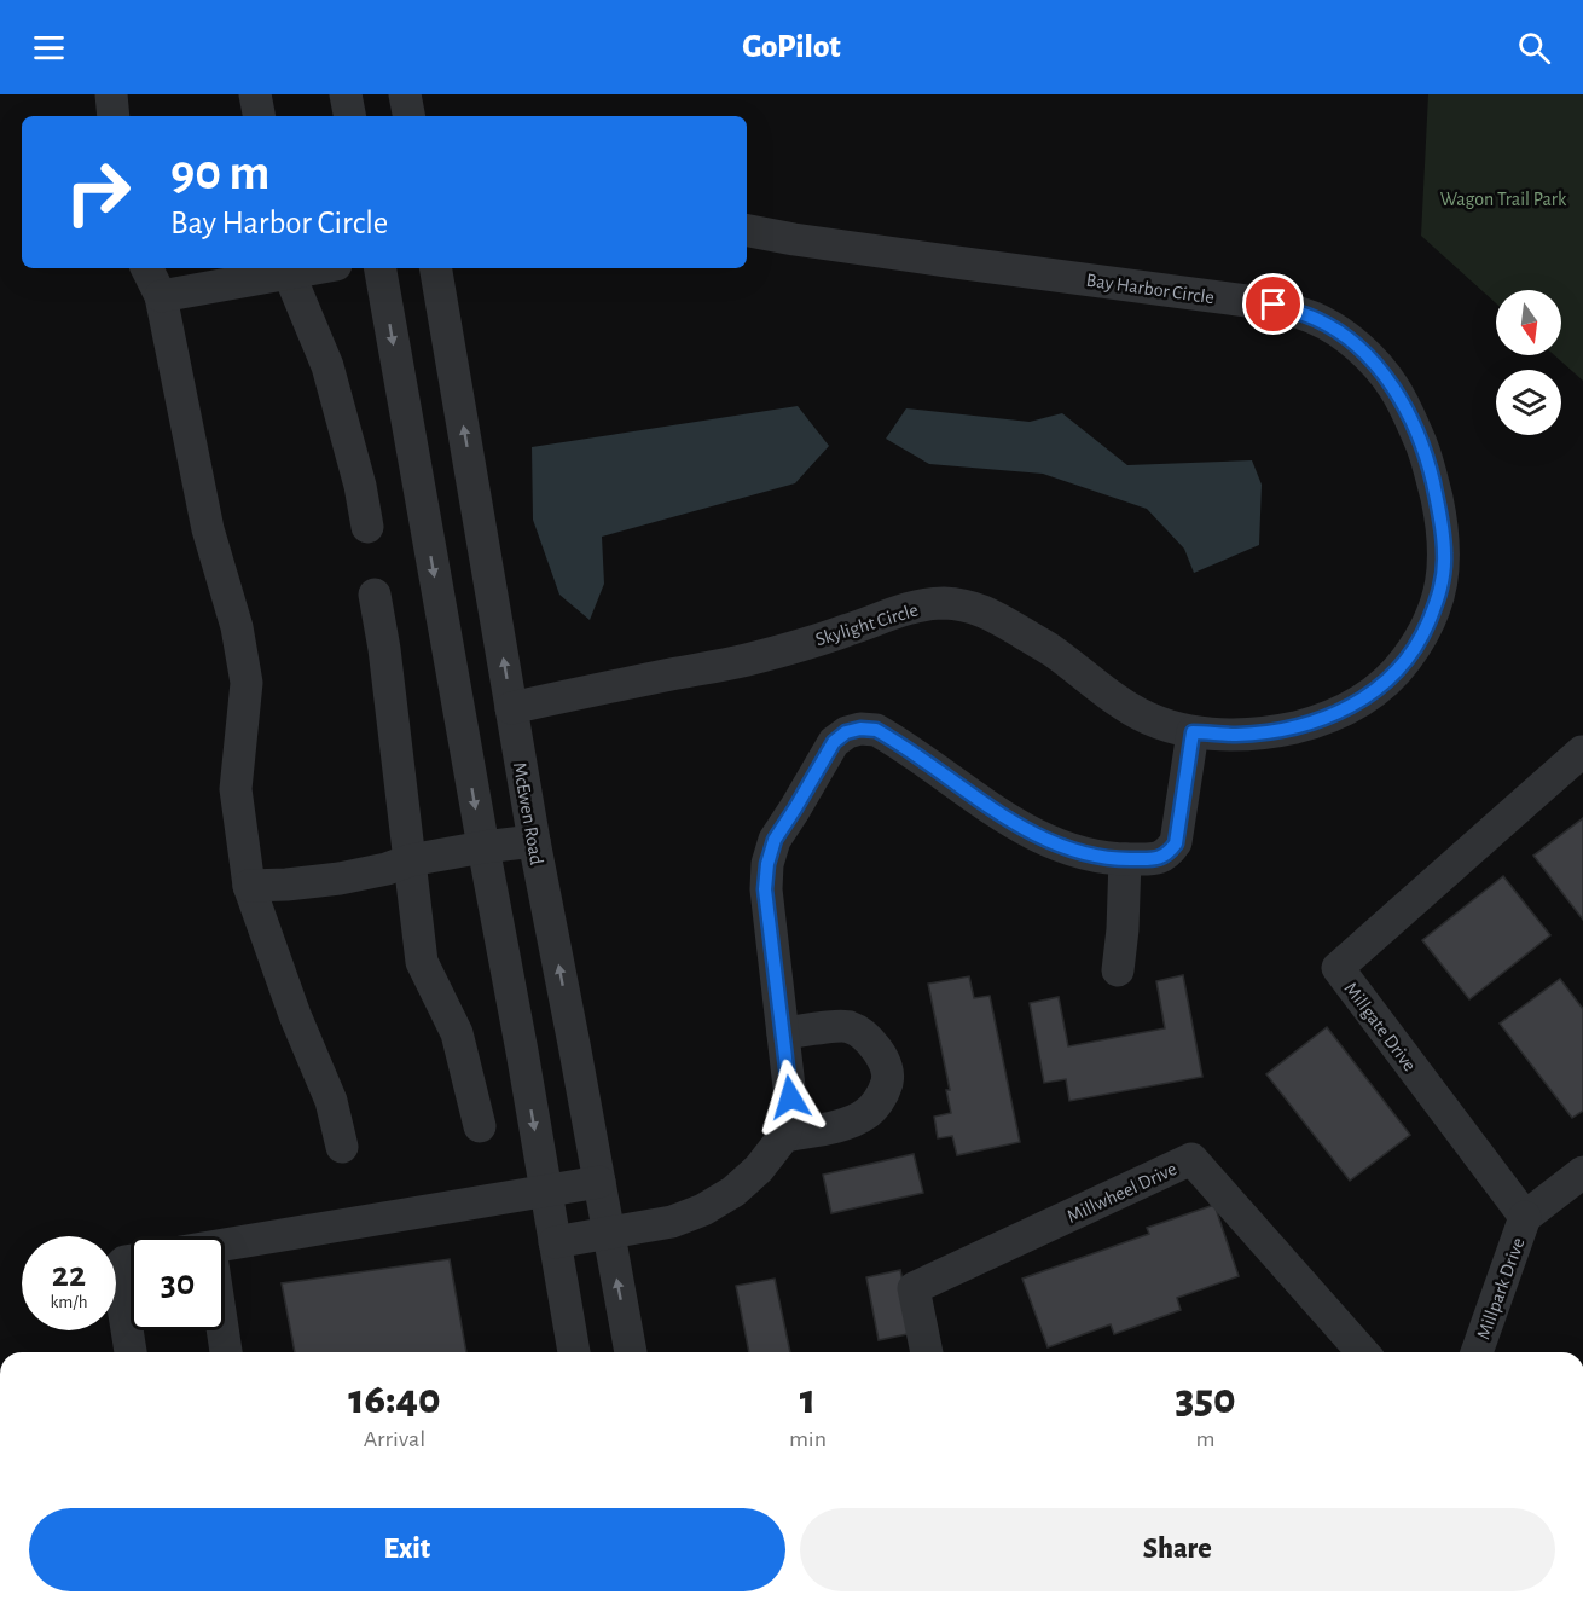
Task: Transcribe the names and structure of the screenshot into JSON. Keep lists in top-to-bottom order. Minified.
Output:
{"streets":{"street":["Bay Harbor Circle","Skylight Circle","McEwen Road","Millgate Drive","Millwheel Drive","Millpark Drive"]},"crossings":[["Bay Harbor Circle","Skylight Circle"],["Skylight Circle","McEwen Road"],["Millgate Drive","Millpark Drive"]],"parks":["Wagon Trail Park"],"north":"bottom","page":{"header":"GoPilot","turn":["90 m","Bay Harbor Circle"],"speed":"22 km/h","limit":"30","eta":["16:40","Arrival","1","min","350","m"],"buttons":["Exit","Share"]}}
